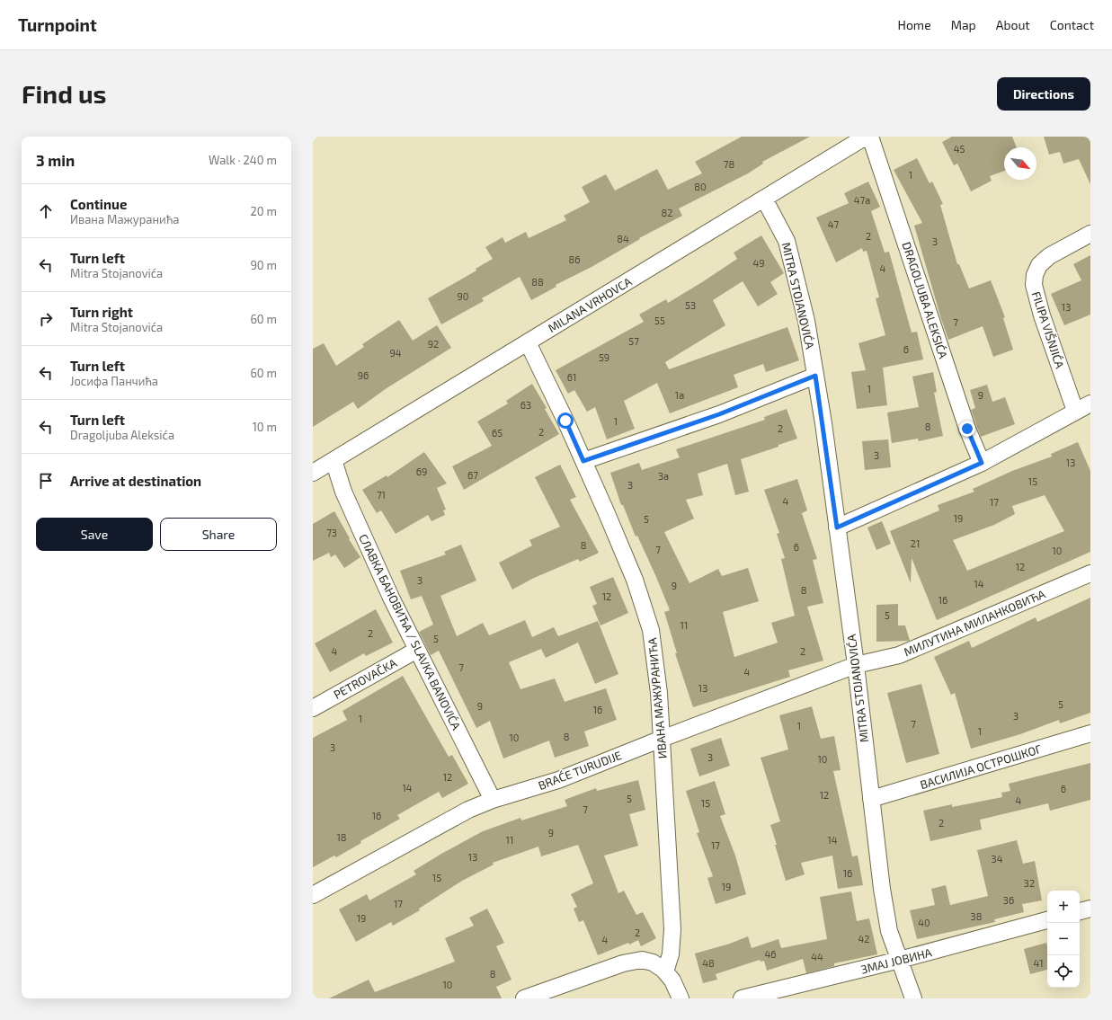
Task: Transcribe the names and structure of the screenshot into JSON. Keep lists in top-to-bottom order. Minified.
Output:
{"streets":{"street":["MITRA STOJANOVIĆA","DRAGOLJUBA ALEKSIĆA","MILANA VRHOVCA","FILIPA VIŠNJIĆA","МИЛУТИНА МИЛАНКОВИЋА","СЛАВКА БАНОВИЋА / SLAVKA BANOVIĆA","PETROVAČKA","ИВАНА МАЖУРАНИЋА","ВАСИЛИЈА ОСТРОШКОГ","BRAĆE TURUDIJE","ЗМАЈ ЈОВИНА"]},"crossings":[["MITRA STOJANOVIĆA","MILANA VRHOVCA"],["MITRA STOJANOVIĆA","МИЛУТИНА МИЛАНКОВИЋА"],["MITRA STOJANOVIĆA","ВАСИЛИЈА ОСТРОШКОГ"],["MITRA STOJANOVIĆA","BRAĆE TURUDIJE"],["MITRA STOJANOVIĆA","ЗМАЈ ЈОВИНА"],["MILANA VRHOVCA","СЛАВКА БАНОВИЋА / SLAVKA BANOVIĆA"],["MILANA VRHOVCA","ИВАНА МАЖУРАНИЋА"],["МИЛУТИНА МИЛАНКОВИЋА","BRAĆE TURUDIJE"],["СЛАВКА БАНОВИЋА / SLAVKA BANOVIĆA","PETROVAČKA"],["СЛАВКА БАНОВИЋА / SLAVKA BANOVIĆA","BRAĆE TURUDIJE"],["ИВАНА МАЖУРАНИЋА","BRAĆE TURUDIJE"]],"house_numbers":["45","78","1","80","47a","82","47","2","84","3","86","49","4","88","90","53","13","55","7","57","92","6","94","59","96","61","1","1a","9","63","1","8","2","2","65","3","13","69","67","3a","15","3","71","4","17","19","5","73","21","8","6","7","10","12","3","14","9","8","12","16","5","11","2","5","4","2","7","4","13","5","9","16","3","1","7","1","1","8","10","3","3","10","12","14","6","12","5","4","15","7","16","2","9","18","11","14","17","13","34","16","15","32","19","36","17","38","19","40","2","42","4","46","44","48","41","8","10"],"north":"bottom right","page":{"header":"Turnpoint","nav":["Home","Map","About","Contact"],"buttons":["Directions",["Save","Share"]],"title":"Find us","heading":["3 min","Walk · 240 m"],"list":[["Continue","Ивана Мажуранића","20 m"],["Turn left","Mitra Stojanovića","90 m"],["Turn right","Mitra Stojanovića","60 m"],["Turn left","Јосифа Панчића","60 m"],["Turn left","Dragoljuba Aleksića","10 m"],"Arrive at destination"],"map_buttons":["+","−"]}}
